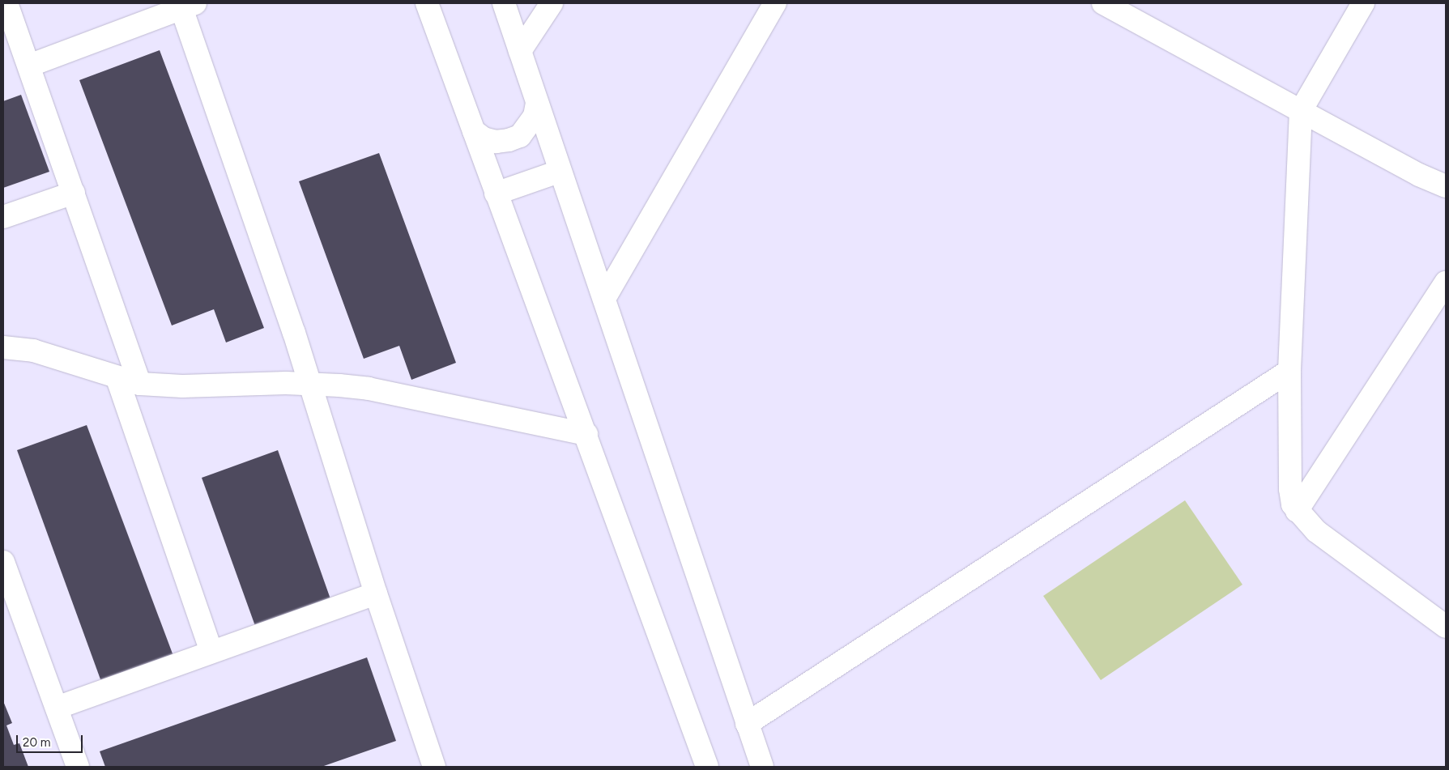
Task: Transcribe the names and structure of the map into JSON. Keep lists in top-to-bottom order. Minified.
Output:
{"scale_bar":"20 m"}
